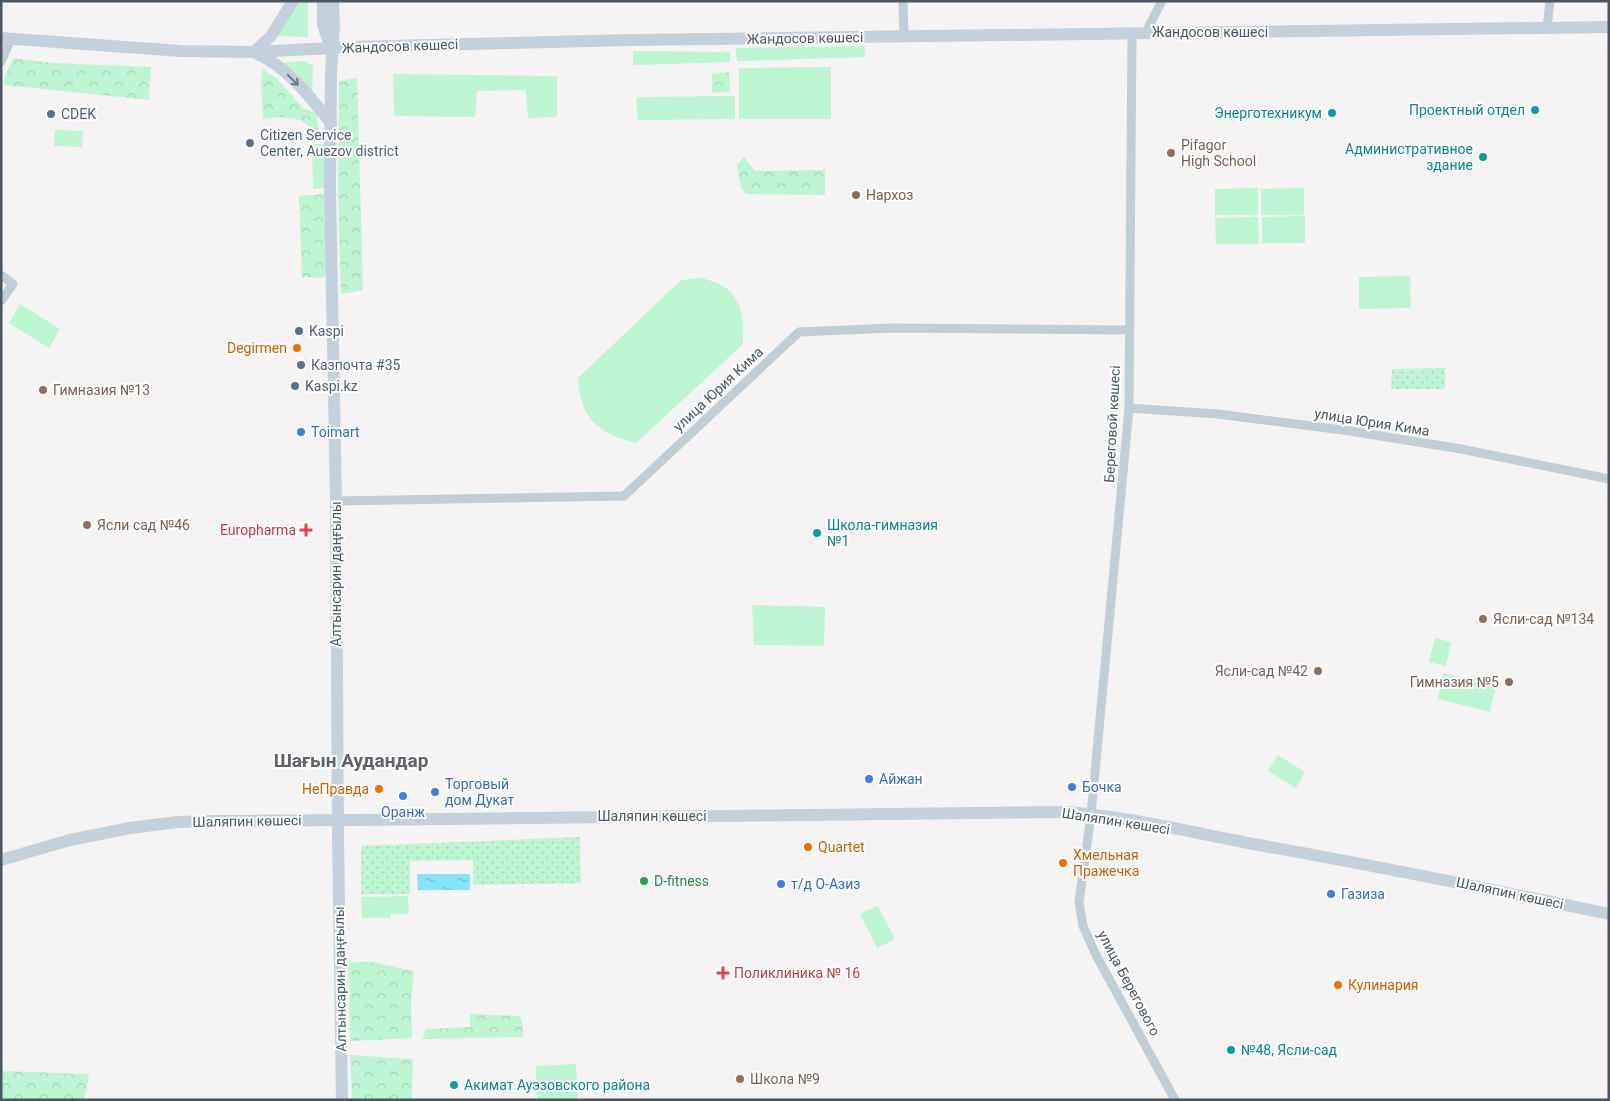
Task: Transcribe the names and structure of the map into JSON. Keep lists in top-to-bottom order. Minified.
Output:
{"streets":{"main road":["Жандосов көшесі","Алтынсарин даңғылы","Шаляпин көшесі"],"street":["улица Юрия Кима","Береговой көшесі","улица Берегового"]},"crossings":[["Жандосов көшесі","Береговой көшесі"],["Жандосов көшесі","Алтынсарин даңғылы"],["улица Юрия Кима","Береговой көшесі"],["улица Юрия Кима","Алтынсарин даңғылы"],["Береговой көшесі","Шаляпин көшесі"],["Береговой көшесі","улица Берегового"],["Алтынсарин даңғылы","Шаляпин көшесі"],["Шаляпин көшесі","улица Берегового"]],"districts":["Шағын Аудандар"],"places":{"other":["Проектный отдел","Энерготехникум","CDEK","Citizen Service Center, Auezov district","Pifagor High School","Административное здание","Нархоз","Kaspi","Degirmen","Казпочта #35","Kaspi.kz","Гимназия №13","Toimart","Ясли сад №46","Школа-гимназия №1","Ясли-сад №134","Ясли-сад №42","Гимназия №5","Айжан","Бочка","НеПравда","Торговый дом Дукат","Оранж","Quartet","Хмельная Пражечка","D-fitness","т/д О-Азиз","Газиза","Кулинария","№48, Ясли-сад","Школа №9","Акимат Ауэзовского района"],"health":["Europharma","Поликлиника № 16"]}}
